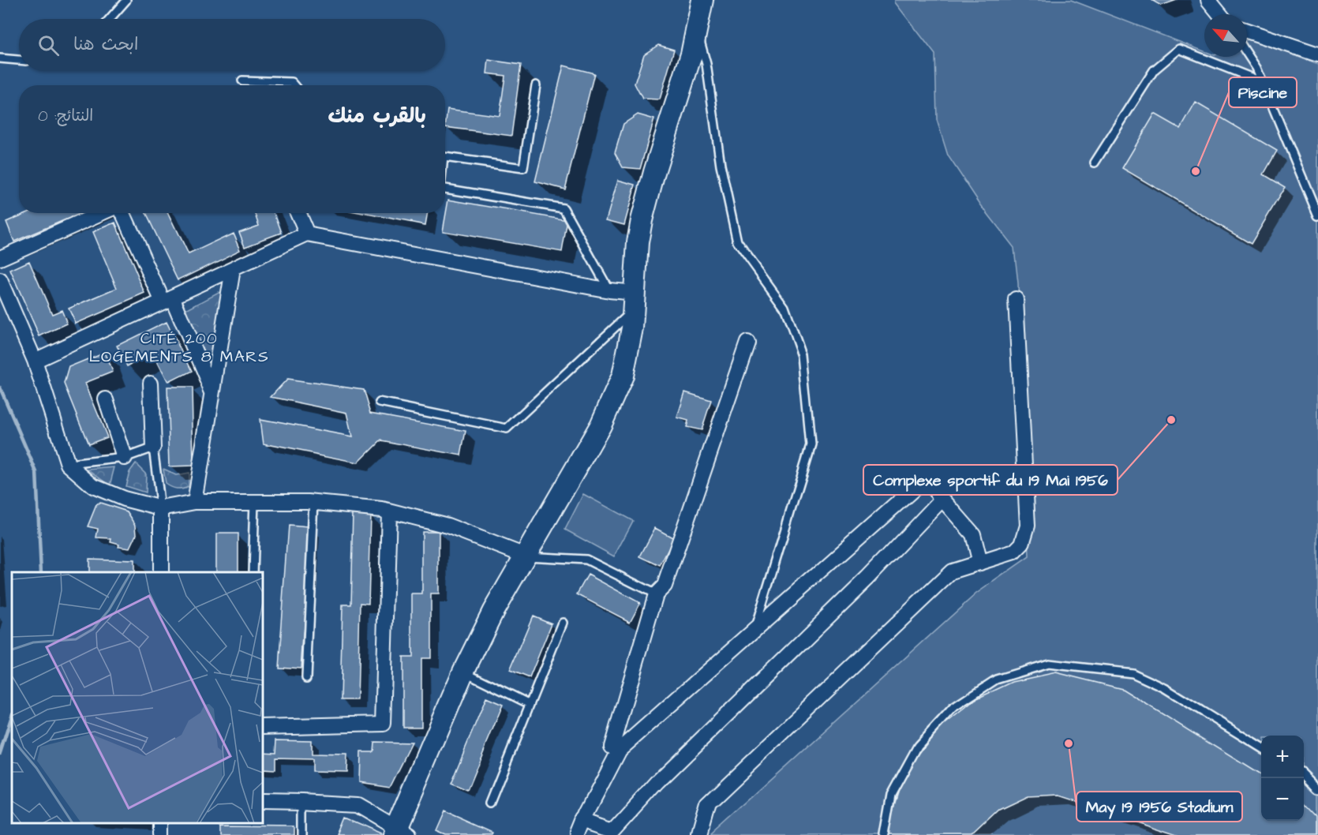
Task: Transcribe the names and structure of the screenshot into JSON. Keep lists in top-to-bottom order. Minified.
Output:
{"districts":["CITÉ 200 LOGEMENTS 8 MARS"],"places":["Piscine","Complexe sportif du 19 Mai 1956","May 19 1956 Stadium"],"north":"top left","page":{"search":"ابحث هنا","heading":["بالقرب منك","النتائج: 0"],"map_buttons":["+","−"]}}
